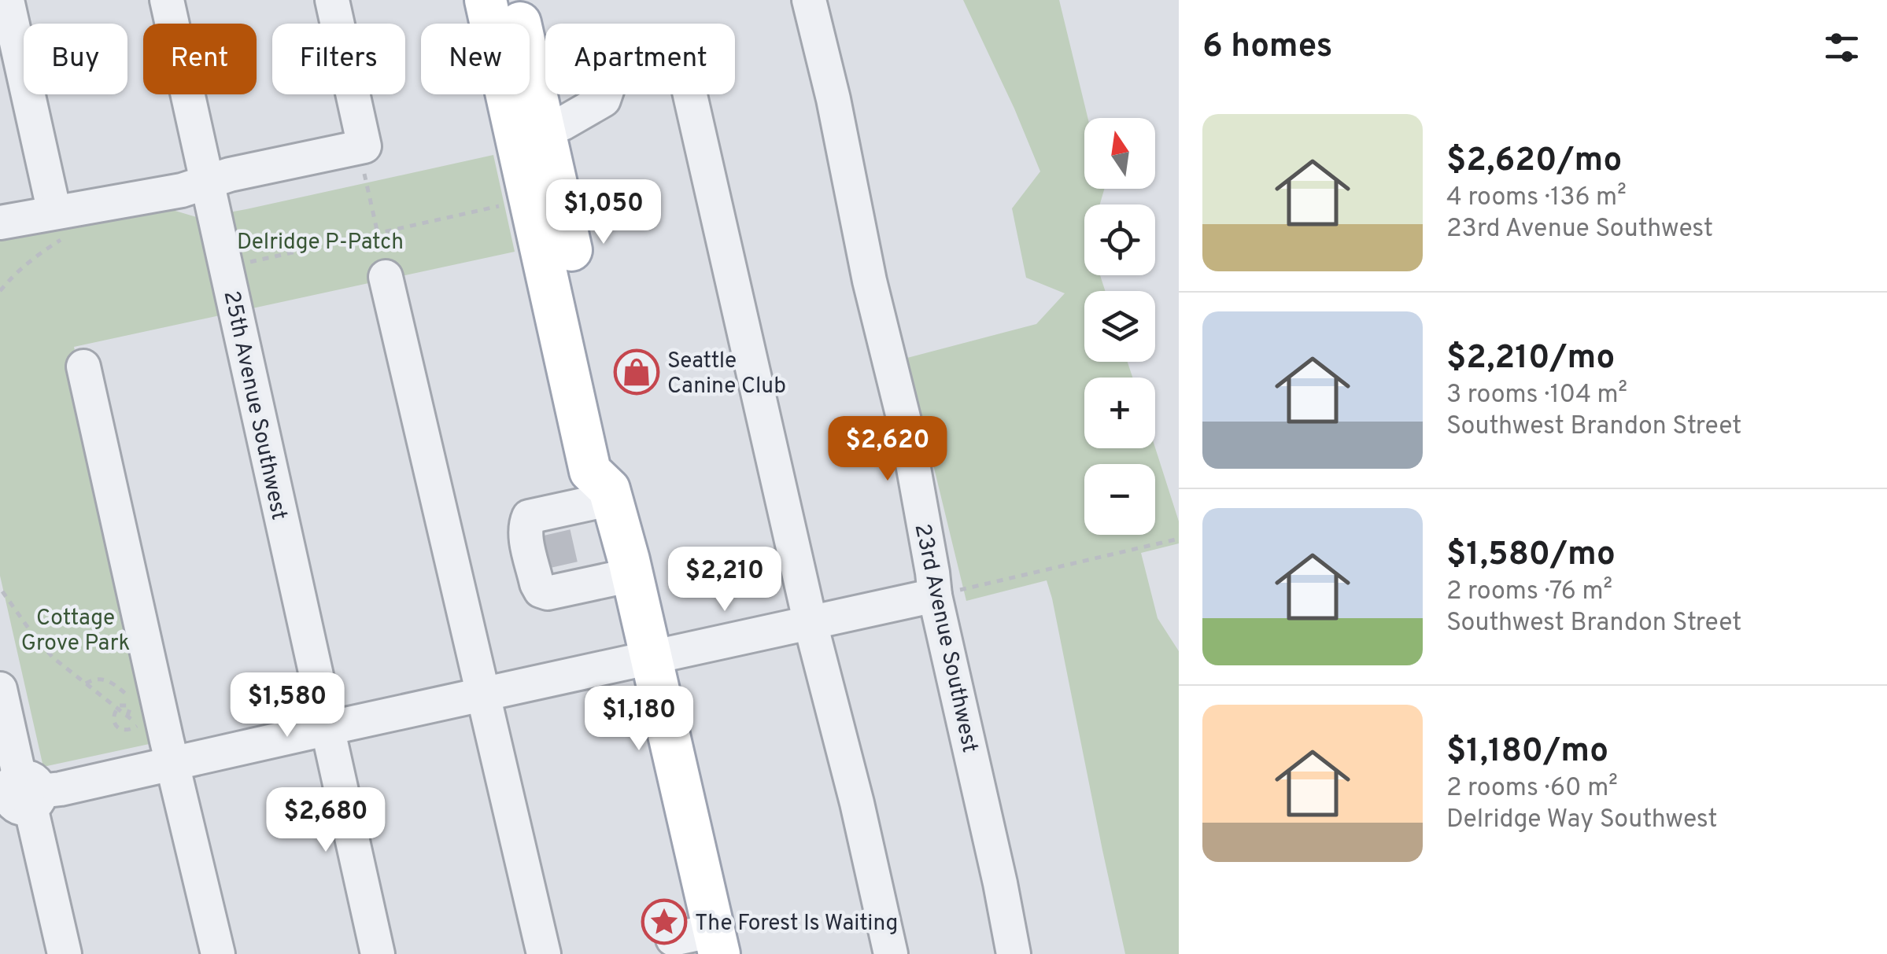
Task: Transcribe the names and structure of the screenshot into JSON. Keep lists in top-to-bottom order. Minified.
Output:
{"streets":{"street":["25th Avenue Southwest","23rd Avenue Southwest"]},"parks":["Delridge P-Patch","Cottage Grove Park"],"places":{"shop":["Seattle Canine Club"],"place":["The Forest Is Waiting"]},"north":"top","page":{"heading":"6 homes","chip":["Buy","Rent","Filters","New","Apartment"],"list":[{"name":"$2,620/mo","note":"4 rooms · 136 m² · 23rd Avenue Southwest"},{"name":"$2,210/mo","note":"3 rooms · 104 m² · Southwest Brandon Street"},{"name":"$1,580/mo","note":"2 rooms · 76 m² · Southwest Brandon Street"},{"name":"$1,180/mo","note":"2 rooms · 60 m² · Delridge Way Southwest"}],"map_buttons":["+","−"],"price":["$1,050","$2,620","$2,210","$1,580","$1,180","$2,680"]}}
